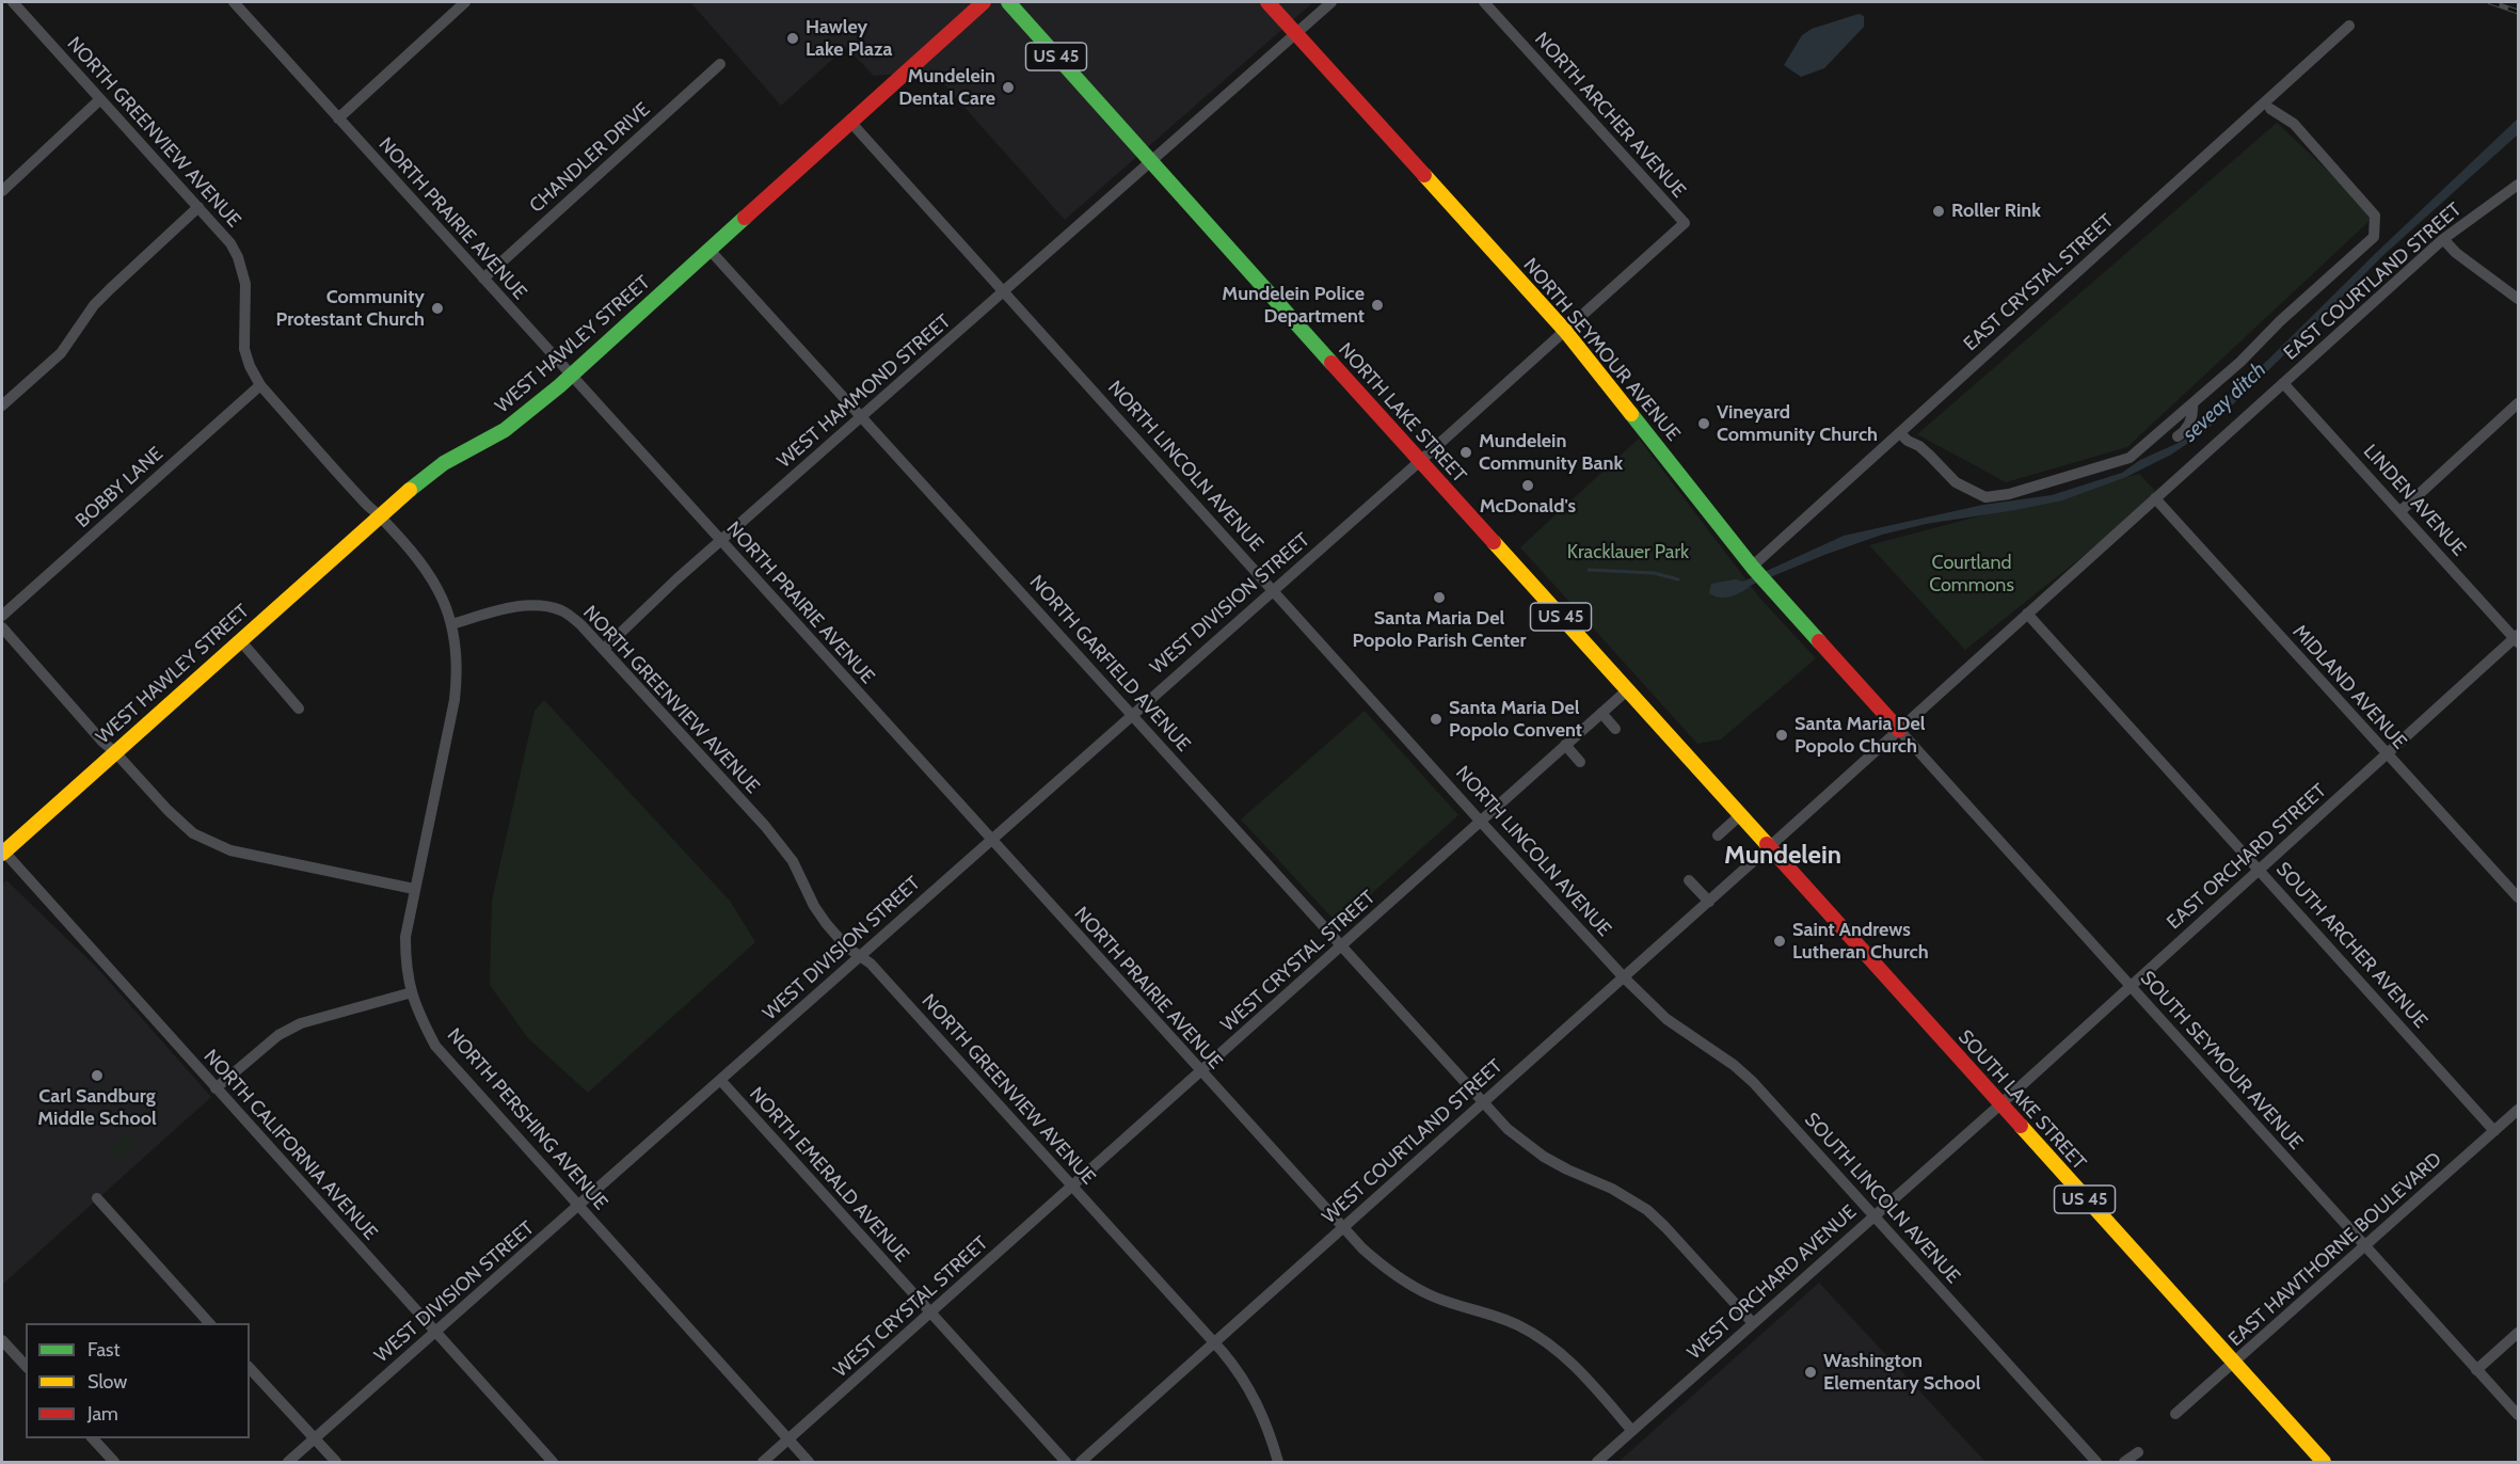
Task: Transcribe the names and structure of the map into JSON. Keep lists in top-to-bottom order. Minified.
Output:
{"streets":{"street":["US 45","NORTH ARCHER AVENUE","NORTH GREENVIEW AVENUE","CHANDLER DRIVE","NORTH PRAIRIE AVENUE","EAST COURTLAND STREET","EAST CRYSTAL STREET","WEST HAWLEY STREET","NORTH SEYMOUR AVENUE","WEST HAMMOND STREET","NORTH LAKE STREET","NORTH LINCOLN AVENUE","BOBBY LANE","LINDEN AVENUE","WEST DIVISION STREET","NORTH GARFIELD AVENUE","MIDLAND AVENUE","EAST ORCHARD STREET","SOUTH ARCHER AVENUE","WEST CRYSTAL STREET","SOUTH SEYMOUR AVENUE","SOUTH LAKE STREET","NORTH PERSHING AVENUE","WEST COURTLAND STREET","NORTH CALIFORNIA AVENUE","NORTH EMERALD AVENUE","SOUTH LINCOLN AVENUE","EAST HAWTHORNE BOULEVARD","WEST ORCHARD AVENUE"]},"crossings":[["NORTH ARCHER AVENUE","WEST DIVISION STREET"],["NORTH GREENVIEW AVENUE","WEST HAWLEY STREET"],["NORTH GREENVIEW AVENUE","WEST HAMMOND STREET"],["NORTH GREENVIEW AVENUE","BOBBY LANE"],["NORTH GREENVIEW AVENUE","WEST DIVISION STREET"],["NORTH GREENVIEW AVENUE","WEST CRYSTAL STREET"],["NORTH GREENVIEW AVENUE","WEST COURTLAND STREET"],["CHANDLER DRIVE","NORTH PRAIRIE AVENUE"],["NORTH PRAIRIE AVENUE","WEST HAWLEY STREET"],["NORTH PRAIRIE AVENUE","WEST HAMMOND STREET"],["NORTH PRAIRIE AVENUE","WEST DIVISION STREET"],["NORTH PRAIRIE AVENUE","WEST CRYSTAL STREET"],["NORTH PRAIRIE AVENUE","WEST COURTLAND STREET"],["NORTH PRAIRIE AVENUE","WEST ORCHARD AVENUE"],["EAST COURTLAND STREET","NORTH SEYMOUR AVENUE"],["EAST COURTLAND STREET","NORTH LAKE STREET"],["EAST COURTLAND STREET","LINDEN AVENUE"],["EAST COURTLAND STREET","MIDLAND AVENUE"],["EAST COURTLAND STREET","SOUTH ARCHER AVENUE"],["EAST COURTLAND STREET","SOUTH SEYMOUR AVENUE"],["EAST COURTLAND STREET","SOUTH LAKE STREET"],["EAST COURTLAND STREET","WEST COURTLAND STREET"],["EAST CRYSTAL STREET","NORTH SEYMOUR AVENUE"],["WEST HAWLEY STREET","NORTH LINCOLN AVENUE"],["WEST HAWLEY STREET","NORTH GARFIELD AVENUE"],["WEST HAWLEY STREET","NORTH CALIFORNIA AVENUE"],["NORTH SEYMOUR AVENUE","WEST HAMMOND STREET"],["NORTH SEYMOUR AVENUE","WEST DIVISION STREET"],["NORTH SEYMOUR AVENUE","SOUTH SEYMOUR AVENUE"],["WEST HAMMOND STREET","NORTH LAKE STREET"],["WEST HAMMOND STREET","NORTH LINCOLN AVENUE"],["WEST HAMMOND STREET","NORTH GARFIELD AVENUE"],["NORTH LAKE STREET","WEST DIVISION STREET"],["NORTH LAKE STREET","WEST CRYSTAL STREET"],["NORTH LAKE STREET","SOUTH LAKE STREET"],["NORTH LAKE STREET","WEST COURTLAND STREET"],["NORTH LINCOLN AVENUE","WEST DIVISION STREET"],["NORTH LINCOLN AVENUE","WEST CRYSTAL STREET"],["NORTH LINCOLN AVENUE","WEST COURTLAND STREET"],["NORTH LINCOLN AVENUE","SOUTH LINCOLN AVENUE"],["LINDEN AVENUE","EAST ORCHARD STREET"],["WEST DIVISION STREET","NORTH GARFIELD AVENUE"],["WEST DIVISION STREET","NORTH PERSHING AVENUE"],["WEST DIVISION STREET","NORTH CALIFORNIA AVENUE"],["WEST DIVISION STREET","NORTH EMERALD AVENUE"],["NORTH GARFIELD AVENUE","WEST CRYSTAL STREET"],["NORTH GARFIELD AVENUE","WEST COURTLAND STREET"],["NORTH GARFIELD AVENUE","WEST ORCHARD AVENUE"],["MIDLAND AVENUE","EAST ORCHARD STREET"],["EAST ORCHARD STREET","SOUTH ARCHER AVENUE"],["EAST ORCHARD STREET","SOUTH SEYMOUR AVENUE"],["EAST ORCHARD STREET","SOUTH LAKE STREET"],["EAST ORCHARD STREET","WEST ORCHARD AVENUE"],["SOUTH ARCHER AVENUE","EAST HAWTHORNE BOULEVARD"],["WEST CRYSTAL STREET","NORTH PERSHING AVENUE"],["WEST CRYSTAL STREET","NORTH EMERALD AVENUE"],["SOUTH SEYMOUR AVENUE","EAST HAWTHORNE BOULEVARD"],["SOUTH LAKE STREET","WEST COURTLAND STREET"],["SOUTH LAKE STREET","EAST HAWTHORNE BOULEVARD"],["SOUTH LAKE STREET","WEST ORCHARD AVENUE"],["WEST COURTLAND STREET","SOUTH LINCOLN AVENUE"],["SOUTH LINCOLN AVENUE","WEST ORCHARD AVENUE"]],"districts":["Mundelein"],"water":["seveay ditch"],"parks":["Kracklauer Park","Courtland Commons"],"places":["Hawley Lake Plaza","Mundelein Dental Care","Roller Rink","Mundelein Police Department","Community Protestant Church","Vineyard Community Church","Mundelein Community Bank","McDonald's","Santa Maria Del Popolo Parish Center","Santa Maria Del Popolo Convent","Santa Maria Del Popolo Church","Saint Andrews Lutheran Church","Carl Sandburg Middle School","Washington Elementary School"],"legend":["Fast","Slow","Jam"]}
